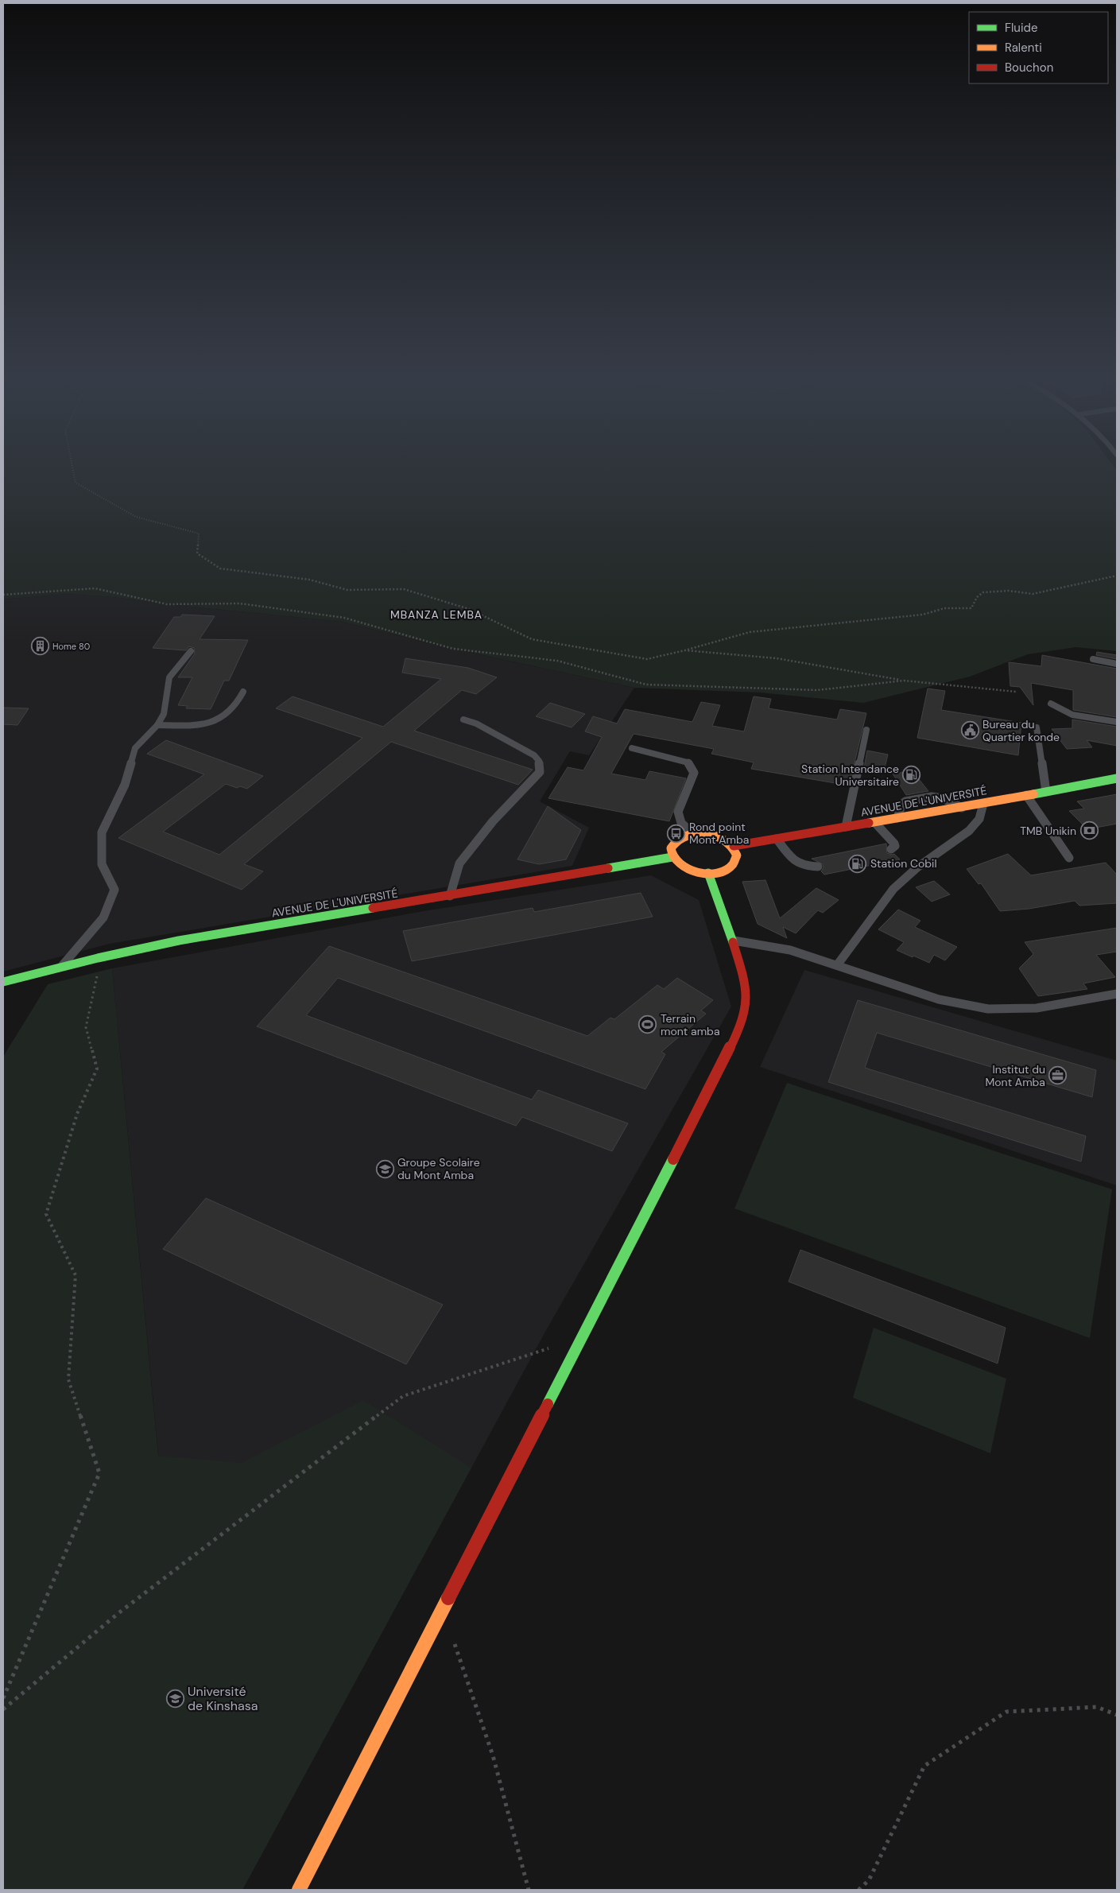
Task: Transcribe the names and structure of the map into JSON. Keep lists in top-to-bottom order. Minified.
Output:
{"streets":{"street":["AVENUE DE L'UNIVERSITÉ"]},"districts":["MBANZA LEMBA"],"places":{"building":["Home 80"],"public building":["Bureau du Quartier konde"],"fuel station":["Station Intendance Universitaire","Station Cobil"],"bank":["TMB Unikin"],"bus stop":["Rond point Mont Amba"],"sports":["Terrain mont amba"],"office":["Institut du Mont Amba"],"school or university":["Groupe Scolaire du Mont Amba","Université de Kinshasa"]},"legend":["Fluide","Ralenti","Bouchon"]}
